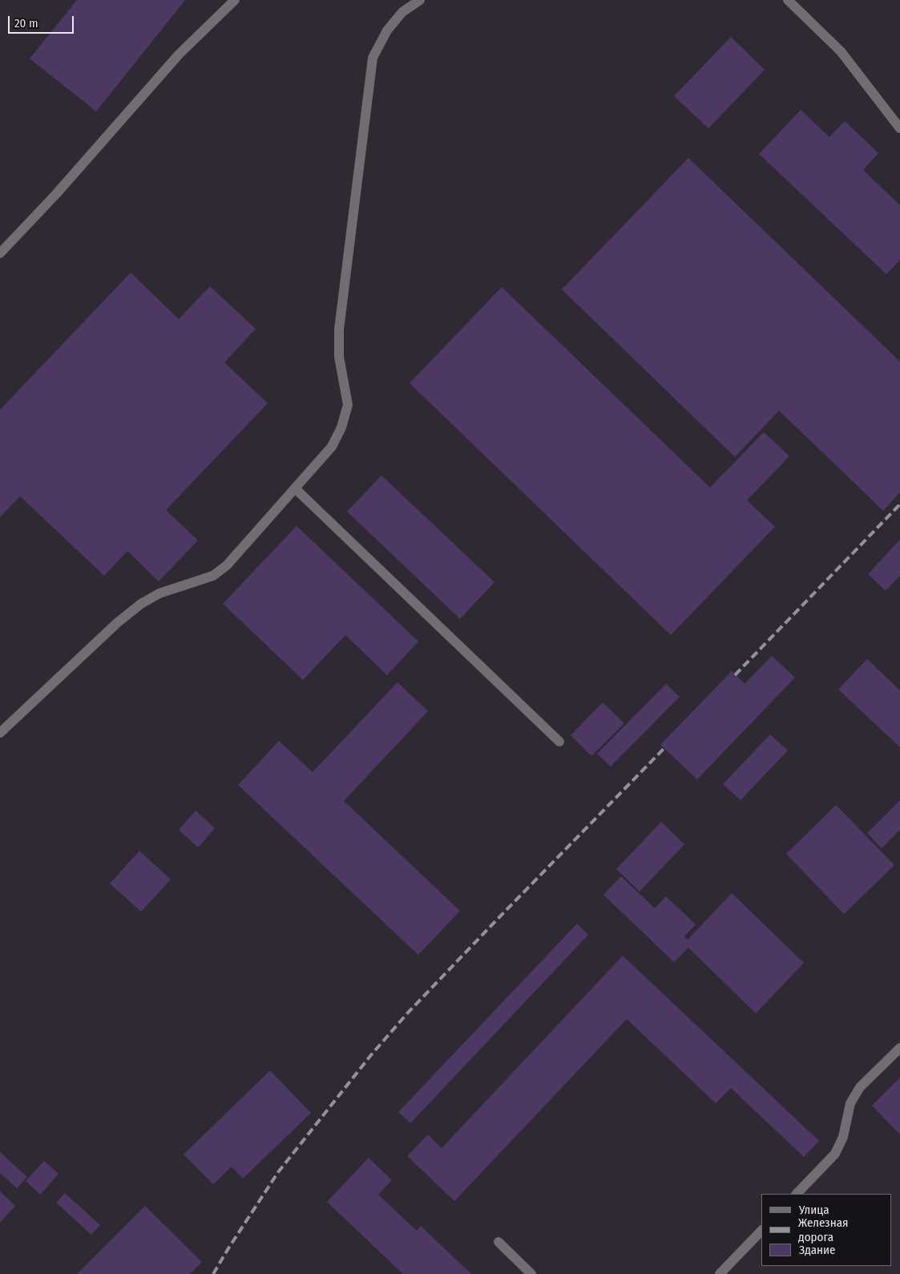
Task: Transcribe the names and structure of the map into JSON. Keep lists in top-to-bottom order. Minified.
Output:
{"legend":["Улица","Железная дорога","Здание"],"scale_bar":"20 m"}
